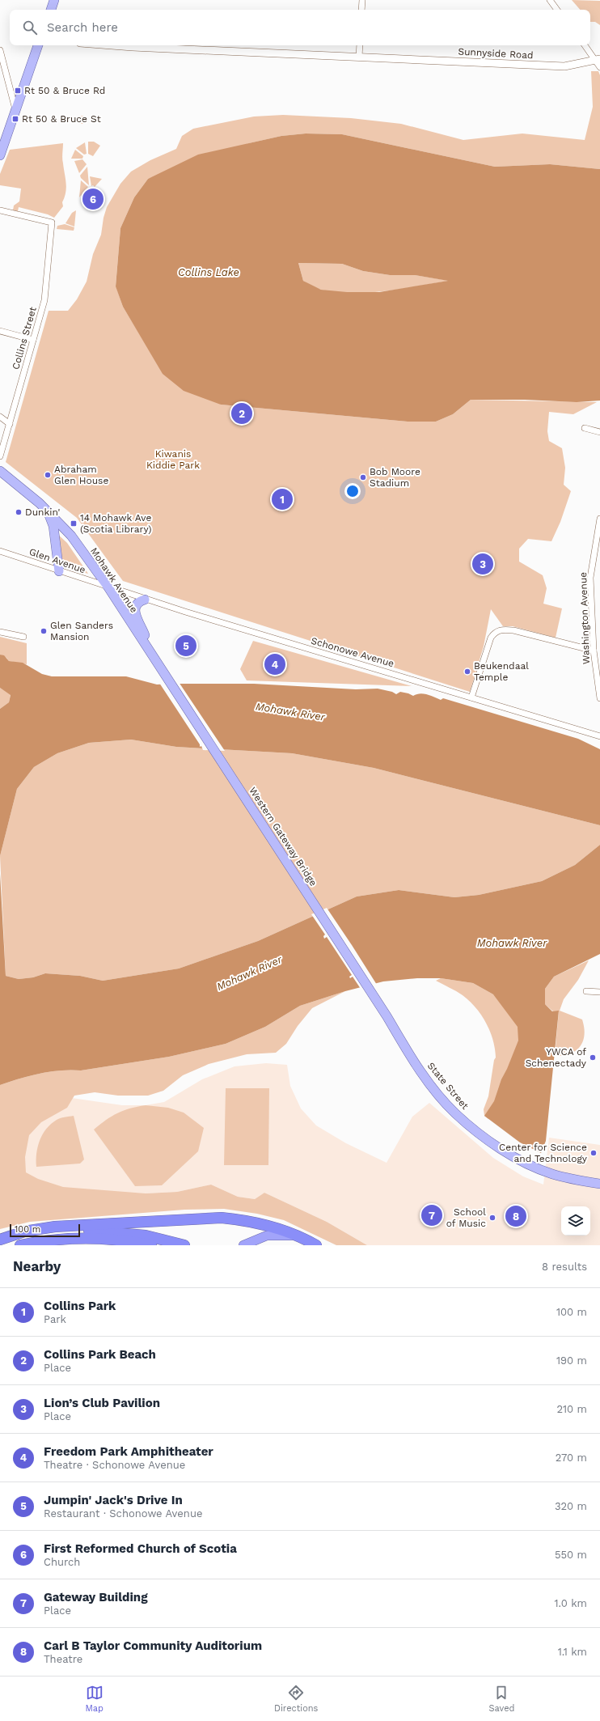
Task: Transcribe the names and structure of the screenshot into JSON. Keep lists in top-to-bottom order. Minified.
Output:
{"streets":{"main road":["Mohawk Avenue","Western Gateway Bridge","State Street"],"street":["Sunnyside Road","Collins Street","Glen Avenue","Washington Avenue","Schonowe Avenue"]},"crossings":[["Glen Avenue","Mohawk Avenue"],["Glen Avenue","Schonowe Avenue"],["Mohawk Avenue","Schonowe Avenue"],["Mohawk Avenue","Western Gateway Bridge"],["Western Gateway Bridge","State Street"]],"water":["Collins Lake","Mohawk River"],"parks":["Kiwanis Kiddie Park"],"places":{"transit":["Rt 50 & Bruce Rd","Rt 50 & Bruce St","14 Mohawk Ave (Scotia Library)"],"other":["Abraham Glen House","Bob Moore Stadium","Dunkin'","Glen Sanders Mansion","Beukendaal Temple","YWCA of Schenectady","Center for Science and Technology","School of Music"]},"scale_bar":"100 m","page":{"search":"Search here","pins":["6","2","1","3","5","4","7","8"],"scale":"100 m","heading":["Nearby","8 results"],"list":[{"mark":"1","name":"Collins Park","note":"Park","value":"100 m"},{"mark":"2","name":"Collins Park Beach","note":"Place","value":"190 m"},{"mark":"3","name":"Lion’s Club Pavilion","note":"Place","value":"210 m"},{"mark":"4","name":"Freedom Park Amphitheater","note":"Theatre · Schonowe Avenue","value":"270 m"},{"mark":"5","name":"Jumpin' Jack's Drive In","note":"Restaurant · Schonowe Avenue","value":"320 m"},{"mark":"6","name":"First Reformed Church of Scotia","note":"Church","value":"550 m"},{"mark":"7","name":"Gateway Building","note":"Place","value":"1.0 km"},{"mark":"8","name":"Carl B Taylor Community Auditorium","note":"Theatre","value":"1.1 km"}],"nav":["Map","Directions","Saved"]}}
